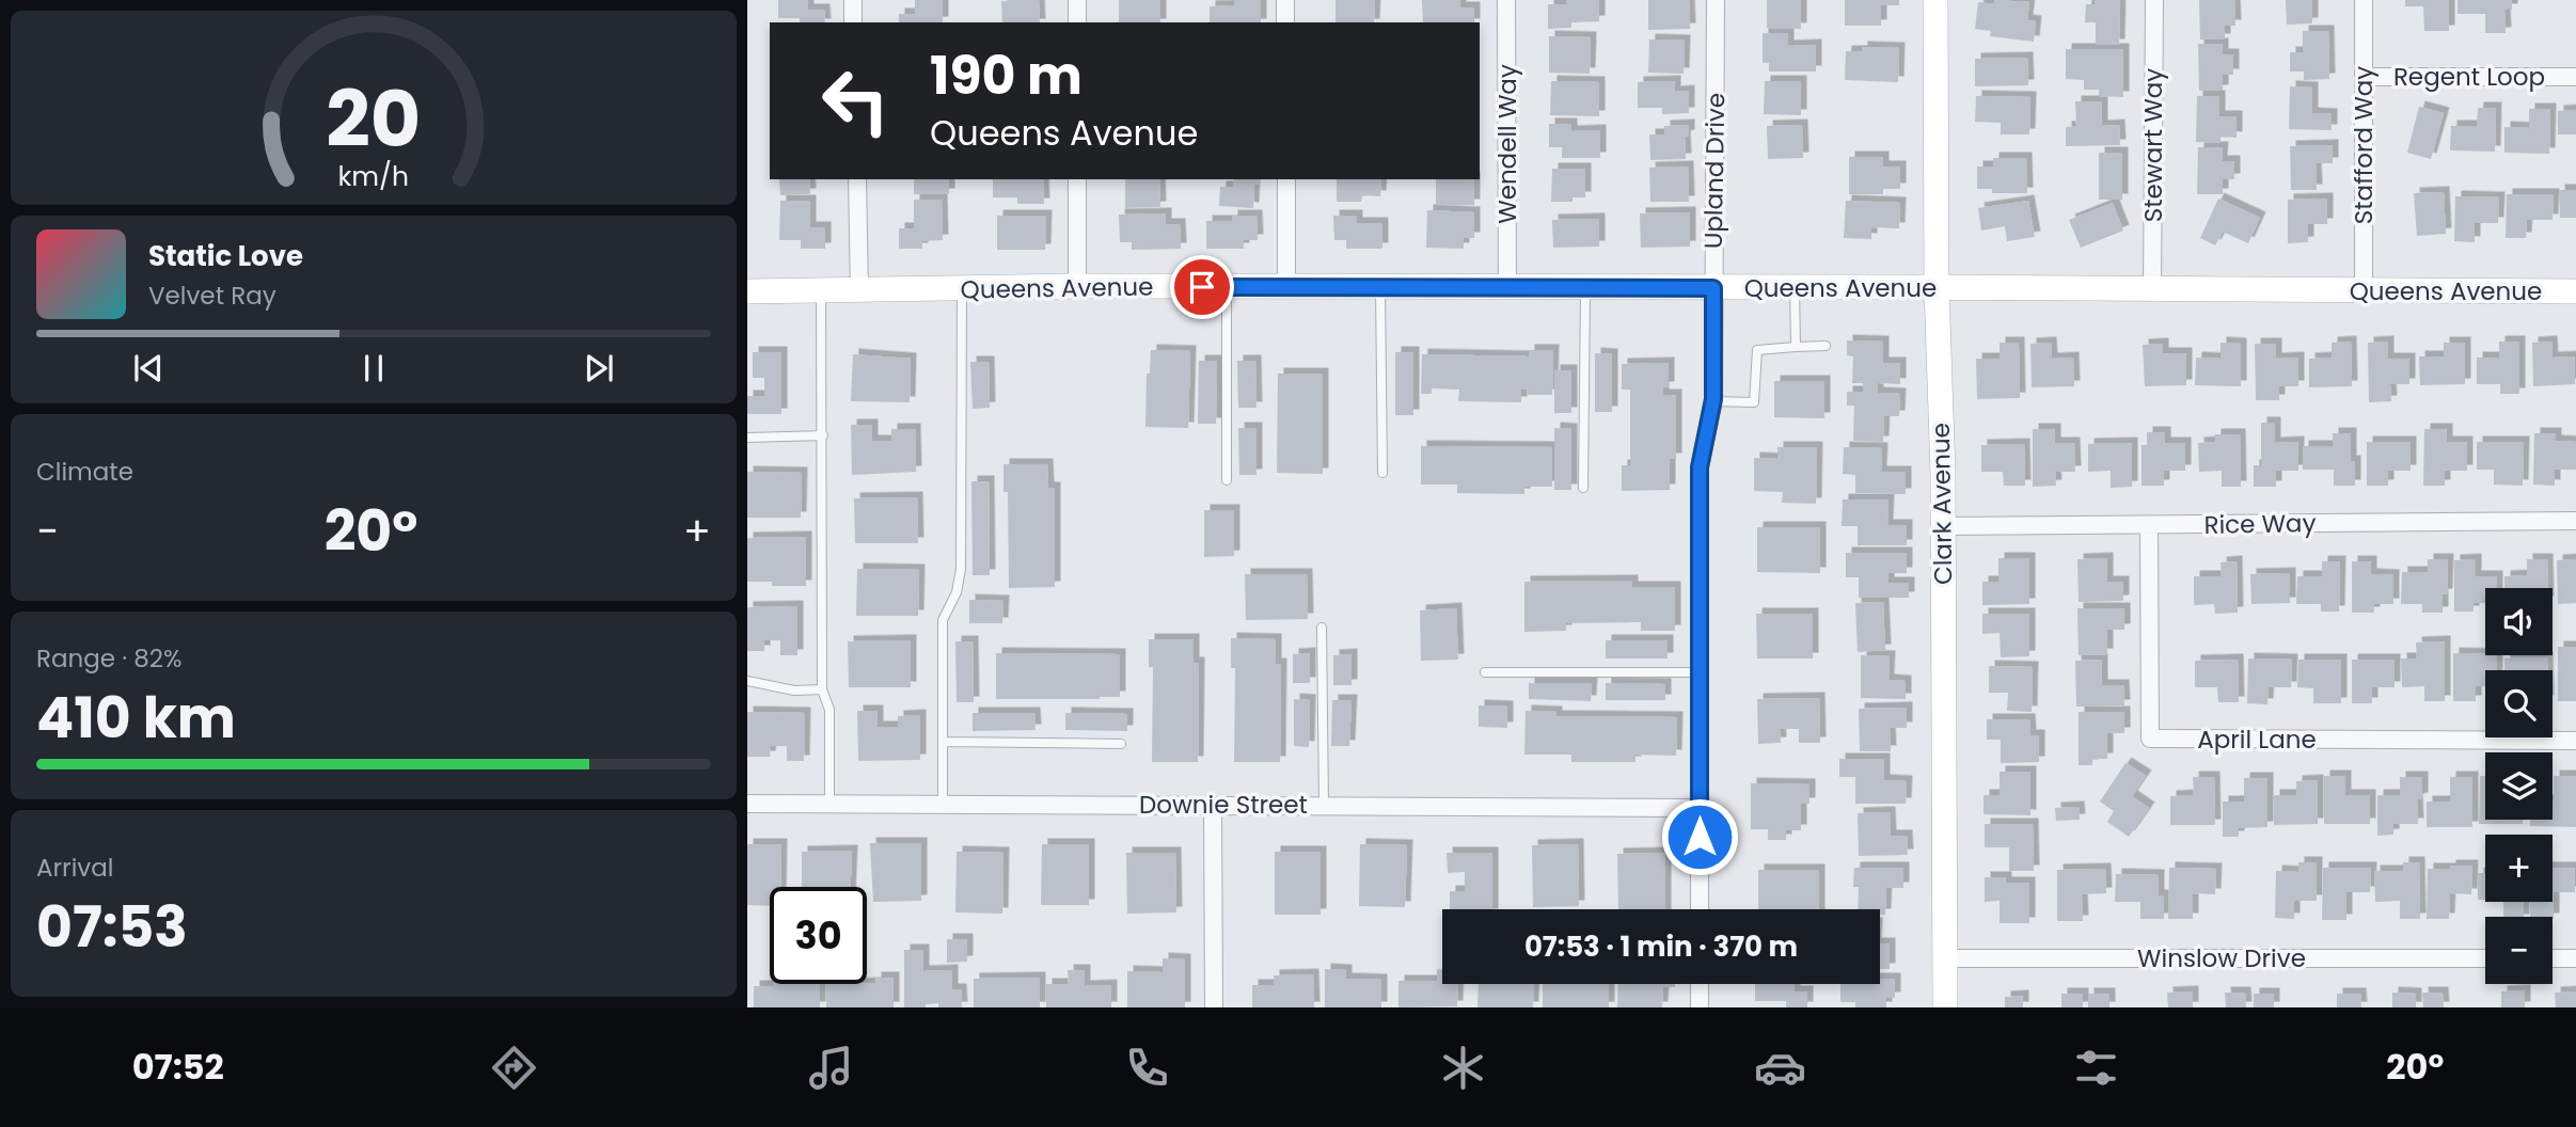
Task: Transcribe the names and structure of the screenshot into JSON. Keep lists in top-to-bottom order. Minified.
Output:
{"streets":{"main road":["Queens Avenue","Clark Avenue"],"street":["Regent Loop","Wendell Way","Stewart Way","Stafford Way","Upland Drive","Rice Way","April Lane","Downie Street","Winslow Drive"]},"crossings":[["Regent Loop","Stafford Way"],["Wendell Way","Queens Avenue"],["Stewart Way","Queens Avenue"],["Stafford Way","Queens Avenue"],["Upland Drive","Queens Avenue"],["Upland Drive","Downie Street"],["Queens Avenue","Clark Avenue"],["Clark Avenue","Rice Way"],["Clark Avenue","Winslow Drive"],["Rice Way","April Lane"]],"page":{"turn":["190 m","Queens Avenue"],"song":["Static Love","Velvet Ray"],"tile":["Climate",["Range · 82%","410 km"],["Arrival","07:53"]],"heat":["−","20°","+"],"map_buttons":["+","−"],"limit":"30","trip":"07:53 · 1 min · 370 m","tabs":["07:52","20°"],"gauge":["20","km/h"]}}
